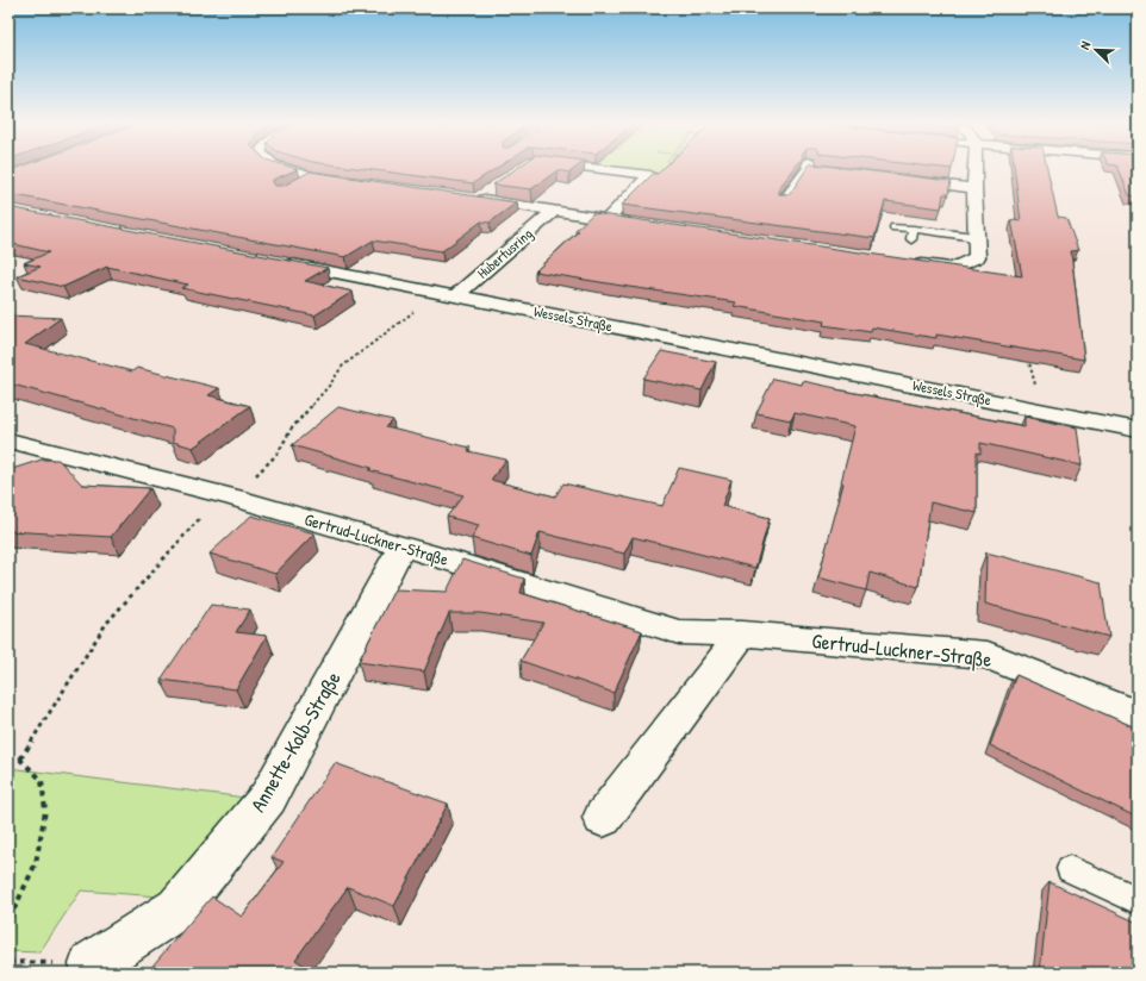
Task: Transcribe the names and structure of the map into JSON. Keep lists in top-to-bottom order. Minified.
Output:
{"streets":{"street":["Hubertusring","Wessels Straße","Gertrud-Luckner-Straße","Annette-Kolb-Straße"]},"crossings":[["Hubertusring","Wessels Straße"],["Gertrud-Luckner-Straße","Annette-Kolb-Straße"]],"north":"top left"}
